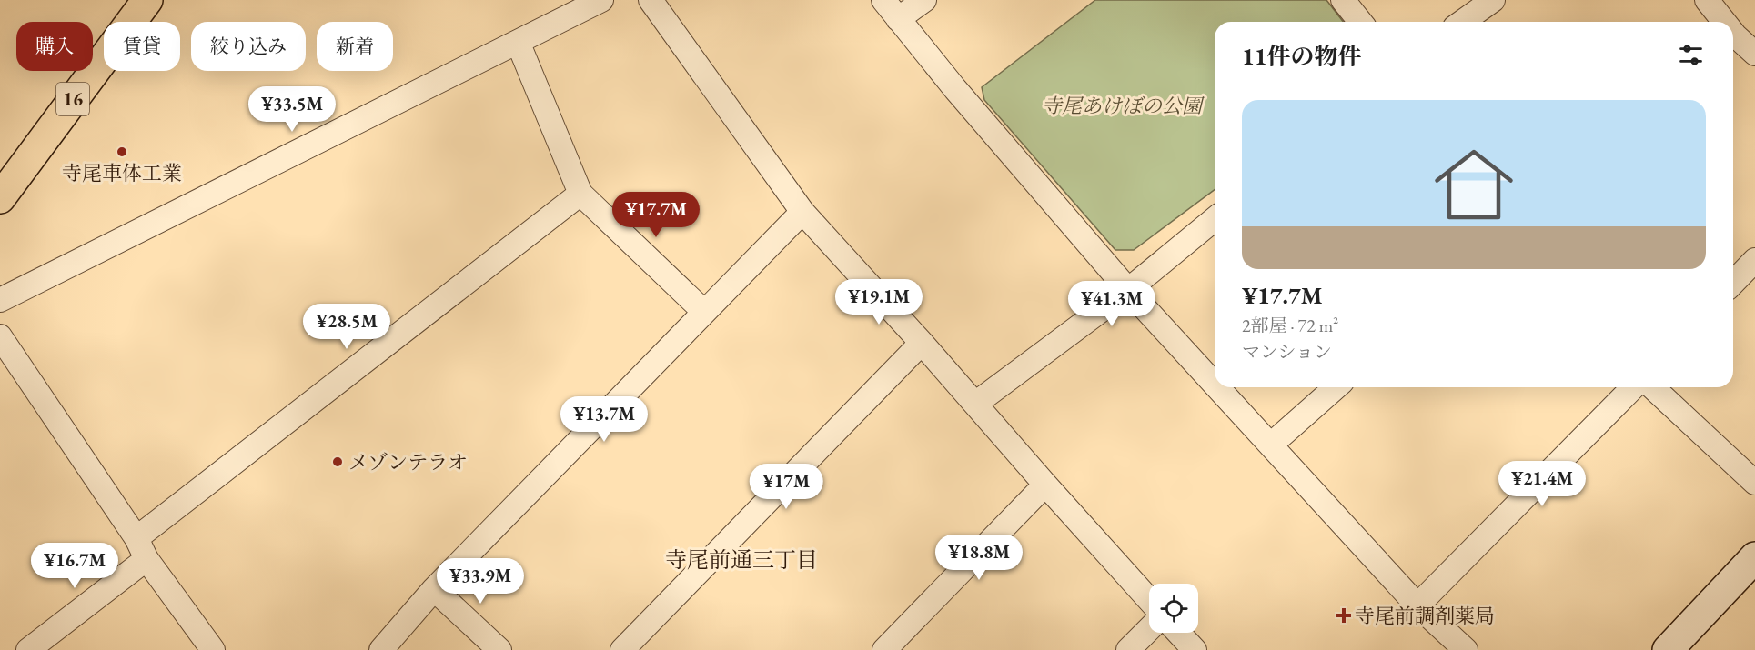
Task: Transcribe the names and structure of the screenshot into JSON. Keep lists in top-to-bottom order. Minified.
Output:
{"streets":{"main road":["16"]},"districts":["寺尾前通三丁目"],"parks":["寺尾あけぼの公園"],"places":{"other":["寺尾車体工業","メゾンテラオ"],"health":["寺尾前調剤薬局"]},"page":{"chip":["購入","賃貸","絞り込み","新着"],"heading":"11件の物件","price":["¥33.5M","¥17.7M","¥19.1M","¥41.3M","¥28.5M","¥13.7M","¥21.4M","¥17M","¥18.8M","¥16.7M","¥33.9M"],"list":[{"name":"¥17.7M","note":"2部屋 · 72 m² · マンション"}]}}
